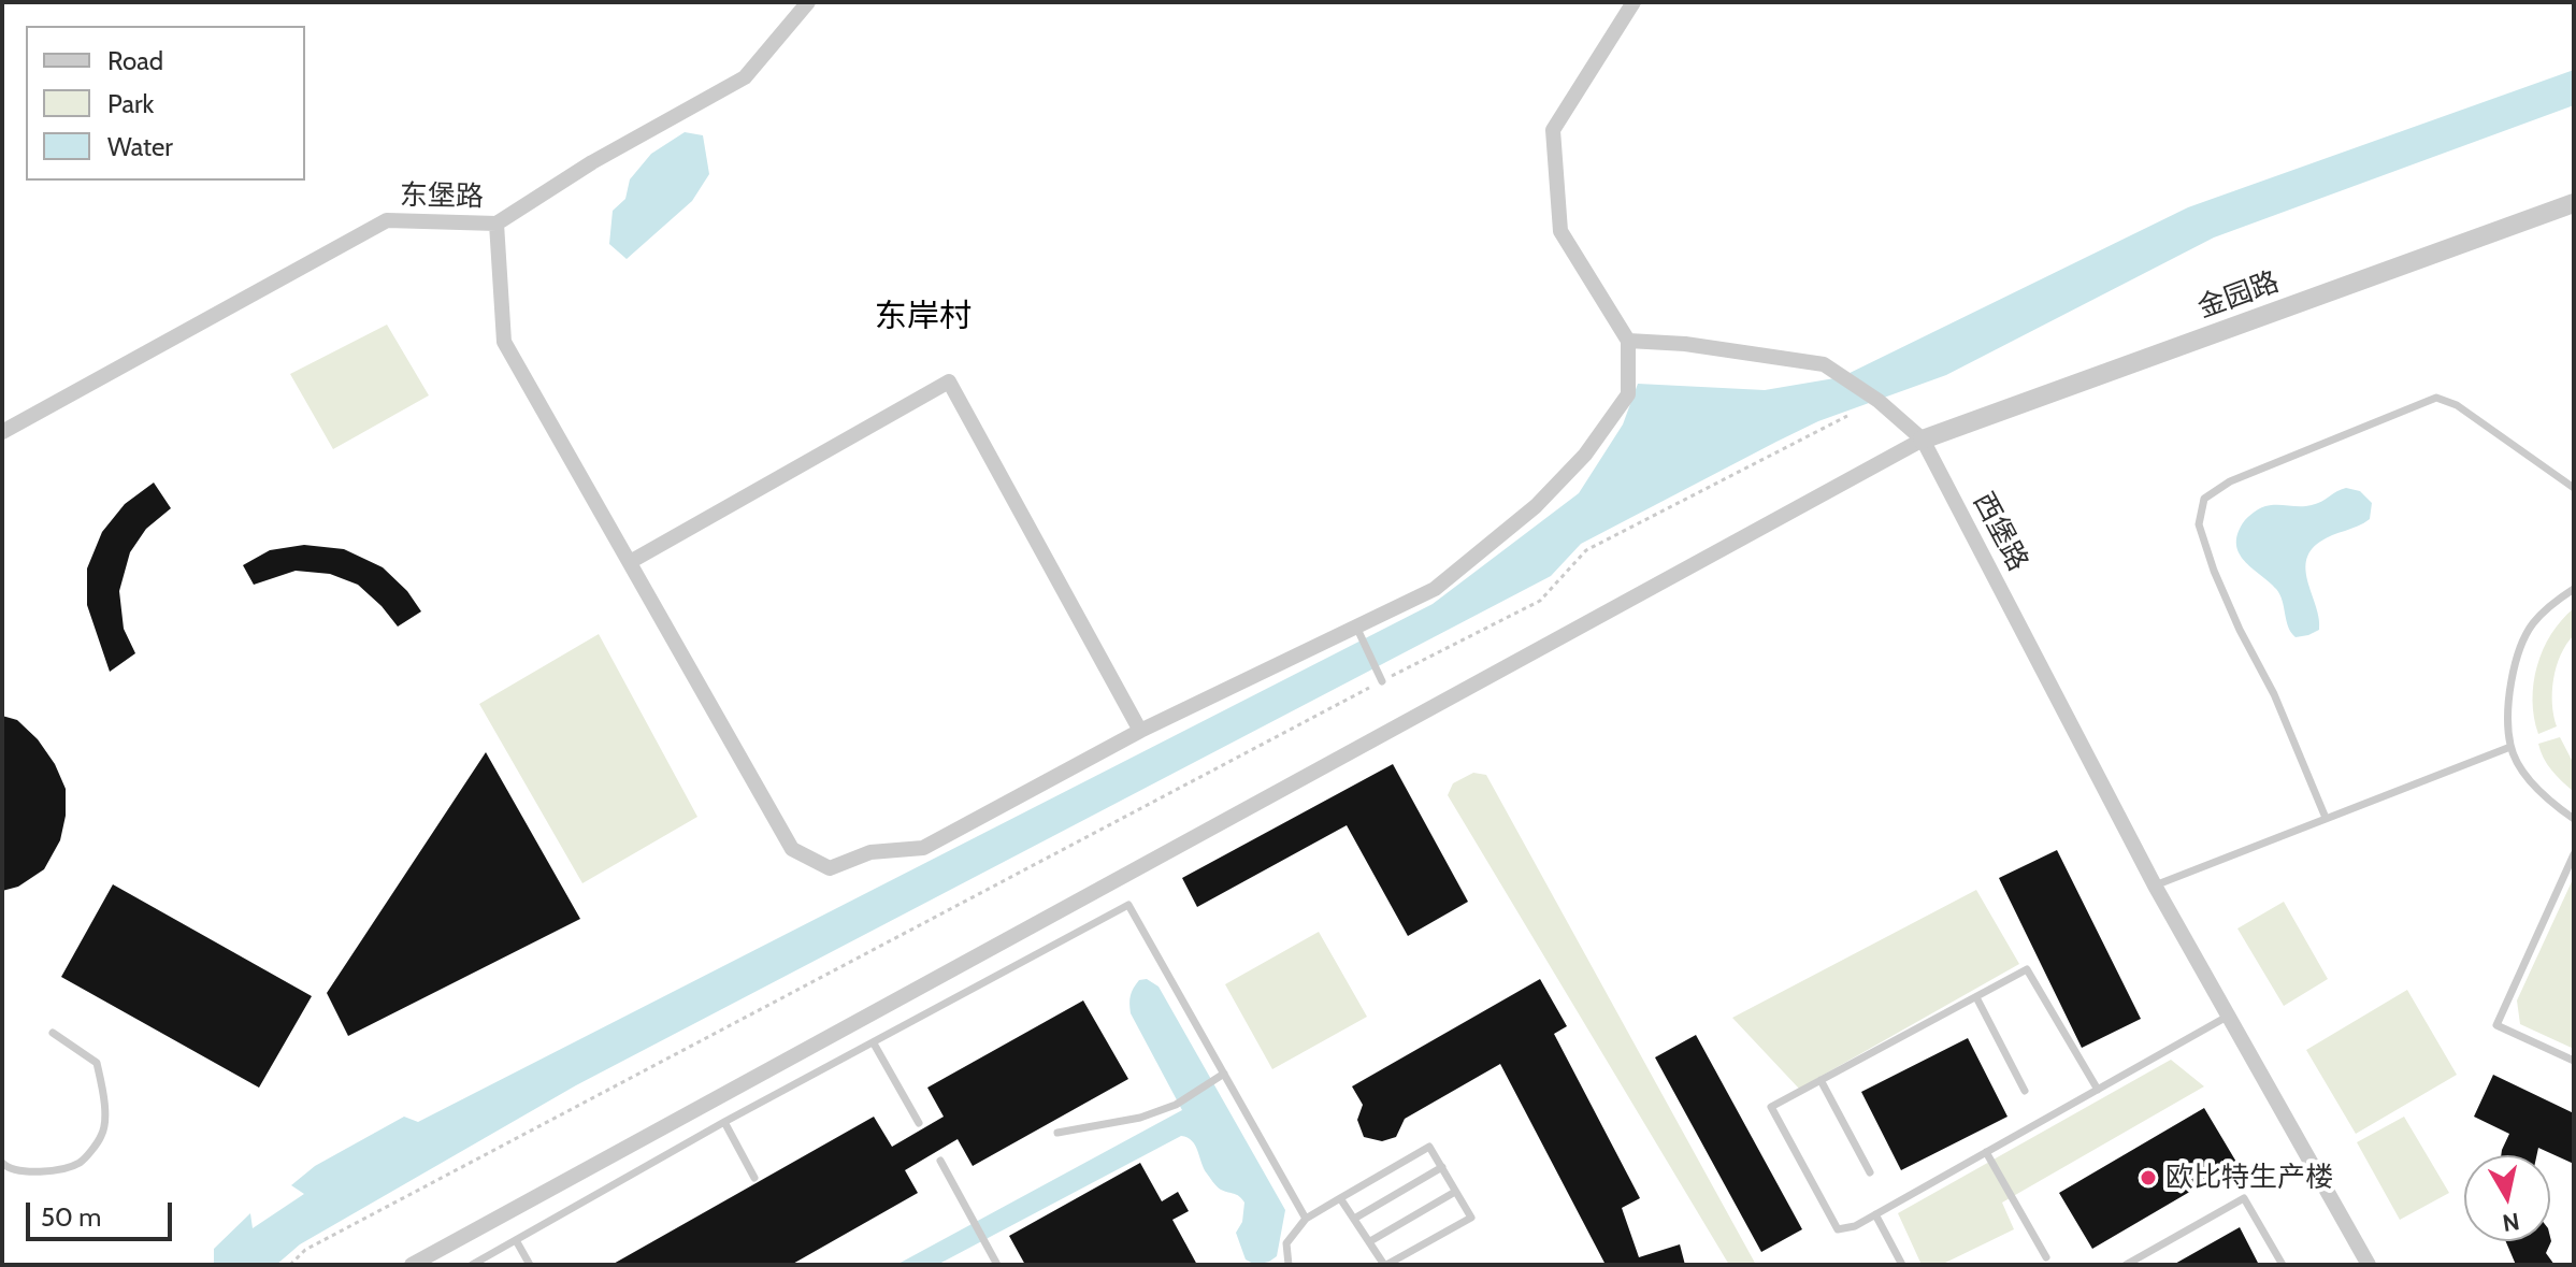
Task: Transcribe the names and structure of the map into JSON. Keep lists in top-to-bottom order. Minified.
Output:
{"streets":{"street":["东堡路","金园路","西堡路"]},"crossings":[["金园路","西堡路"]],"districts":["东岸村"],"places":["欧比特生产楼"],"legend":["Road","Park","Water"],"scale_bar":"50 m","north":"bottom"}
